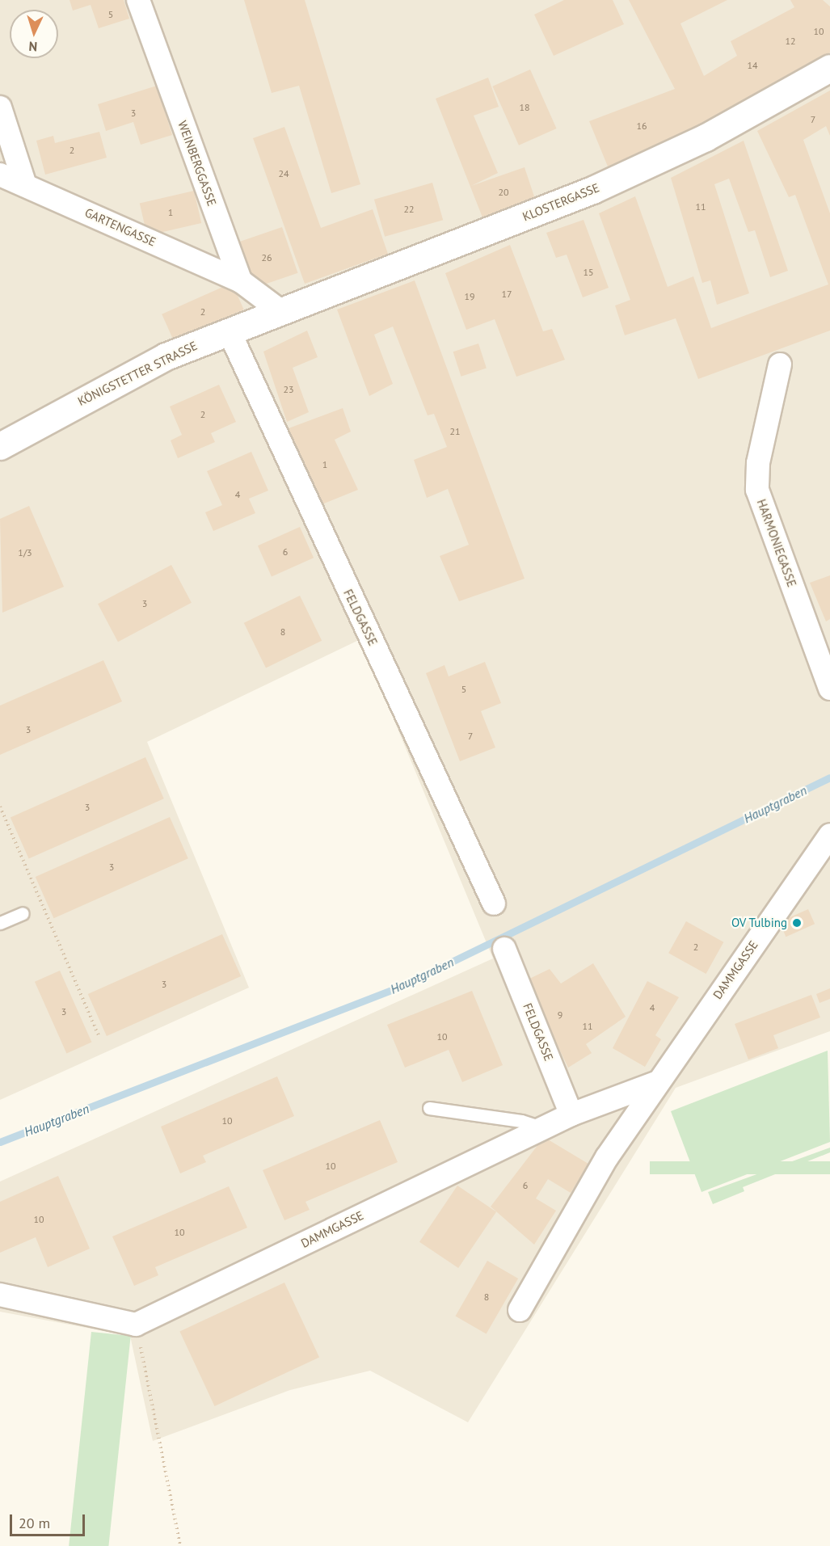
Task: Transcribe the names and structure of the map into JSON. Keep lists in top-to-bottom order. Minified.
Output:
{"streets":{"main road":["KLOSTERGASSE","KÖNIGSTETTER STRASSE"],"street":["WEINBERGGASSE","GARTENGASSE","HARMONIEGASSE","FELDGASSE","DAMMGASSE"]},"crossings":[["WEINBERGGASSE","GARTENGASSE"],["KLOSTERGASSE","KÖNIGSTETTER STRASSE"],["KÖNIGSTETTER STRASSE","FELDGASSE"],["FELDGASSE","DAMMGASSE"]],"water":["Hauptgraben"],"places":["OV Tulbing"],"house_numbers":["5","10","12","14","18","3","7","16","2","24","20","11","22","1","26","15","17","19","2","23","2","21","1","4","6","1/3","3","8","5","3","7","3","3","2","3","4","3","9","11","10","10","10","6","10","10","8"],"scale_bar":"20 m","north":"bottom"}
